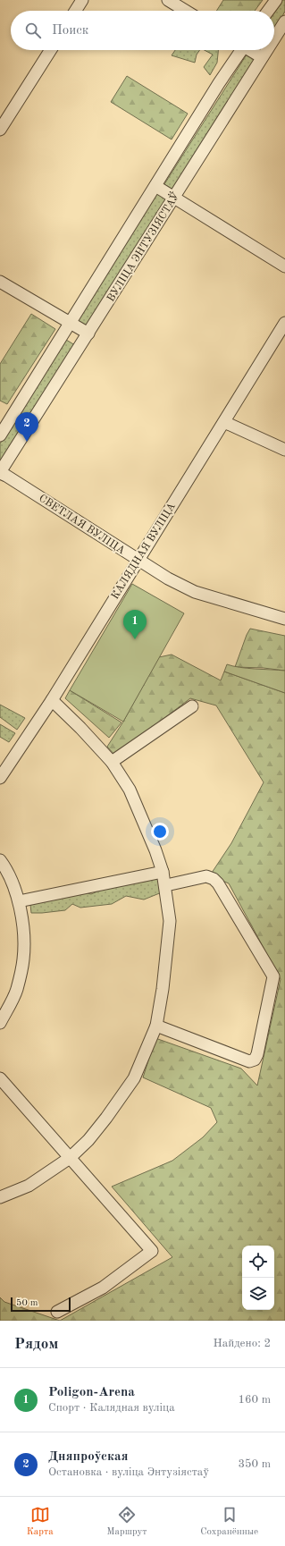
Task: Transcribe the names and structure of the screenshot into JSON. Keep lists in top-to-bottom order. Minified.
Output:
{"streets":{"street":["ВУЛІЦА ЭНТУЗІЯСТАЎ","СВЕТЛАЯ ВУЛІЦА","КАЛЯДНАЯ ВУЛІЦА"]},"crossings":[["ВУЛІЦА ЭНТУЗІЯСТАЎ","СВЕТЛАЯ ВУЛІЦА"],["СВЕТЛАЯ ВУЛІЦА","КАЛЯДНАЯ ВУЛІЦА"]],"scale_bar":"50 m","page":{"search":"Поиск","pins":["2","1"],"scale":"50 m","heading":["Рядом","Найдено: 2"],"list":[{"mark":"1","name":"Poligon-Arena","note":"Спорт · Калядная вуліца","value":"160 m"},{"mark":"2","name":"Дняпроўская","note":"Остановка · вуліца Энтузіястаў","value":"350 m"}],"nav":["Карта","Маршрут","Сохранённые"]}}
